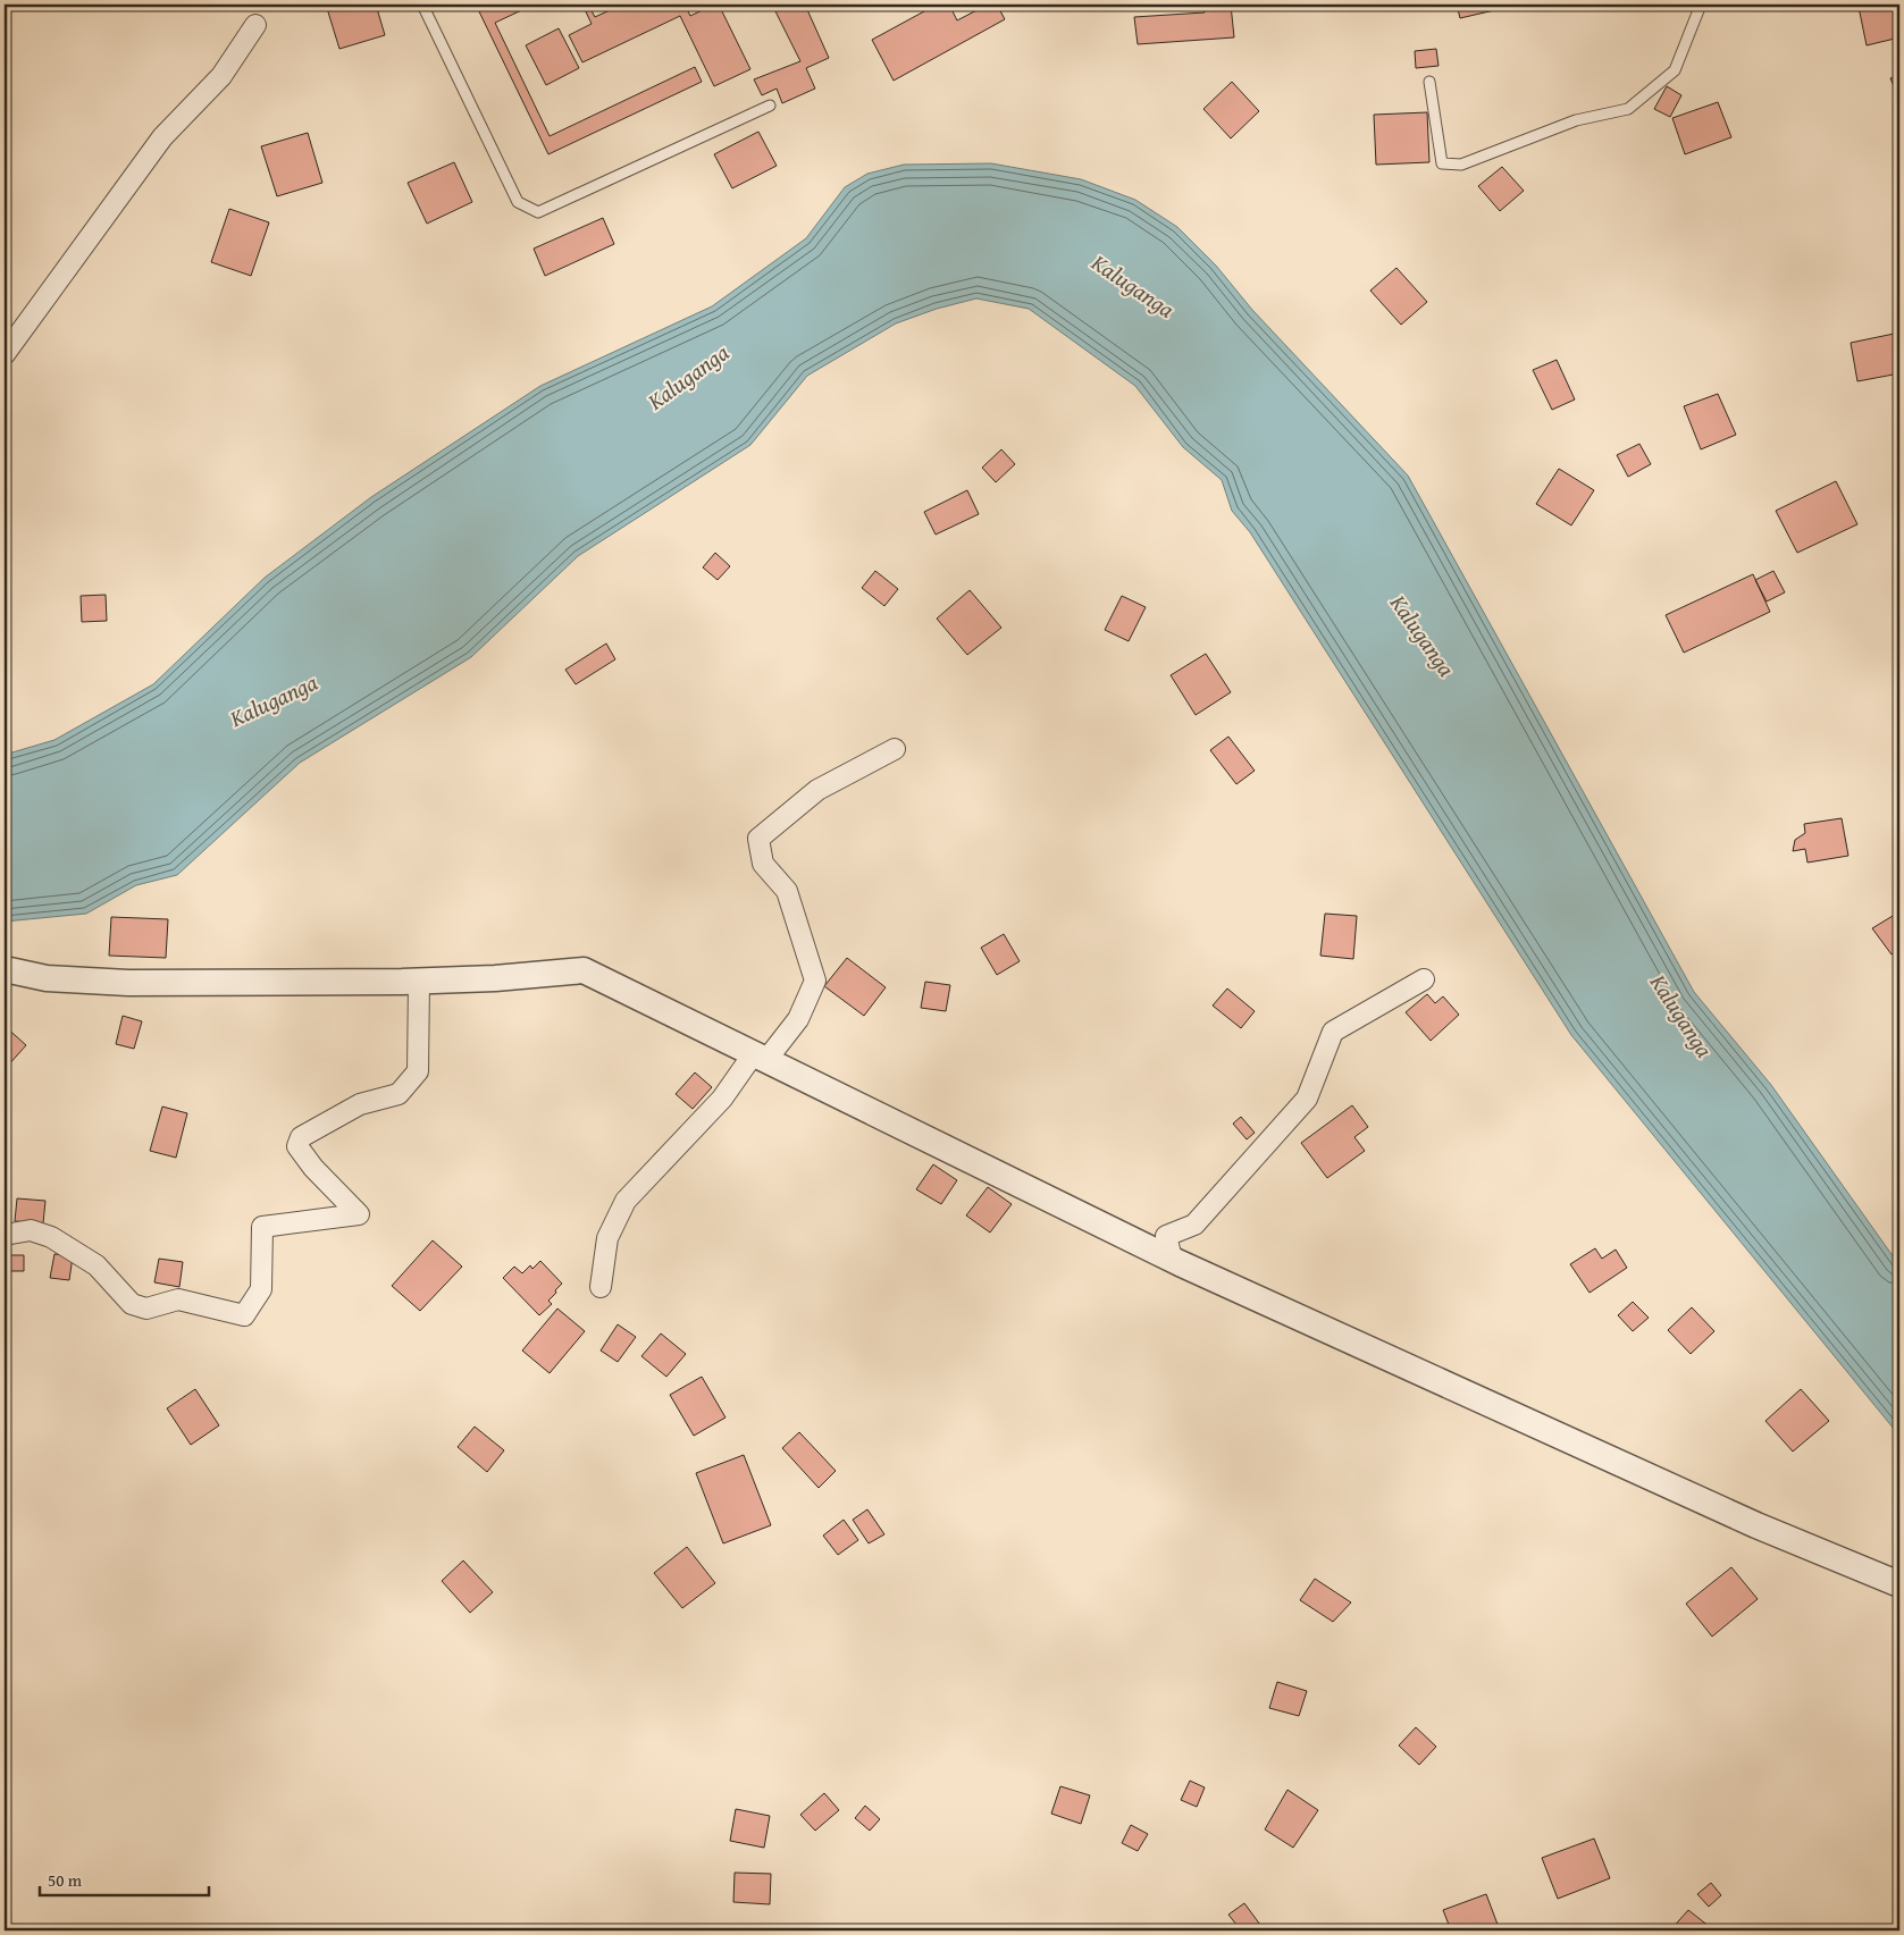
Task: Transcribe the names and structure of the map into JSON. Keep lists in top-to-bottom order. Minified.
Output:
{"water":["Kaluganga"],"scale_bar":"50 m"}
